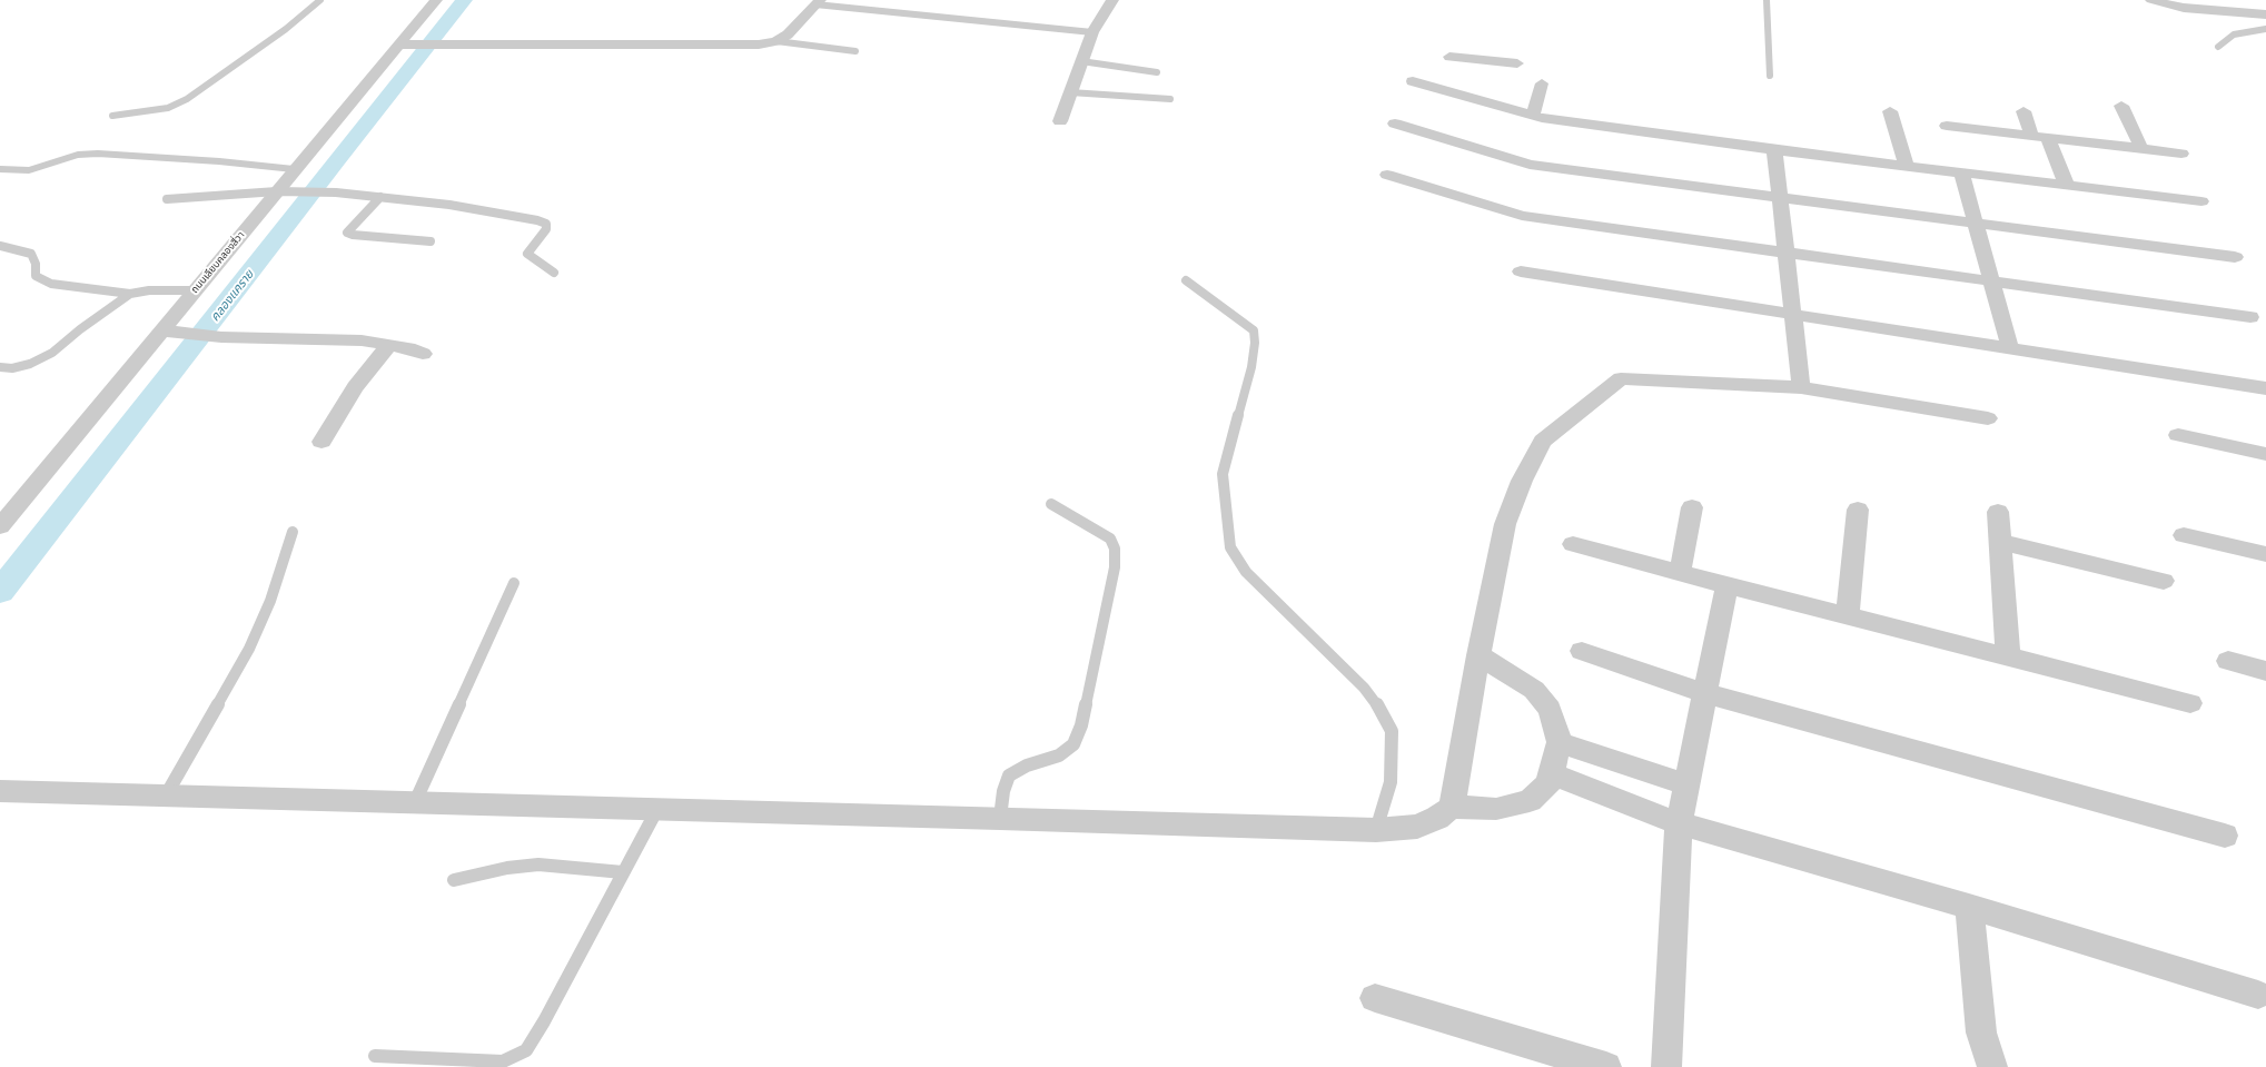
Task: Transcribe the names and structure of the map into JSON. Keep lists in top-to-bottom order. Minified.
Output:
{"streets":{"street":["ถนนเลียบคลองสี่วา"]},"water":["คลองเเคราย"]}
